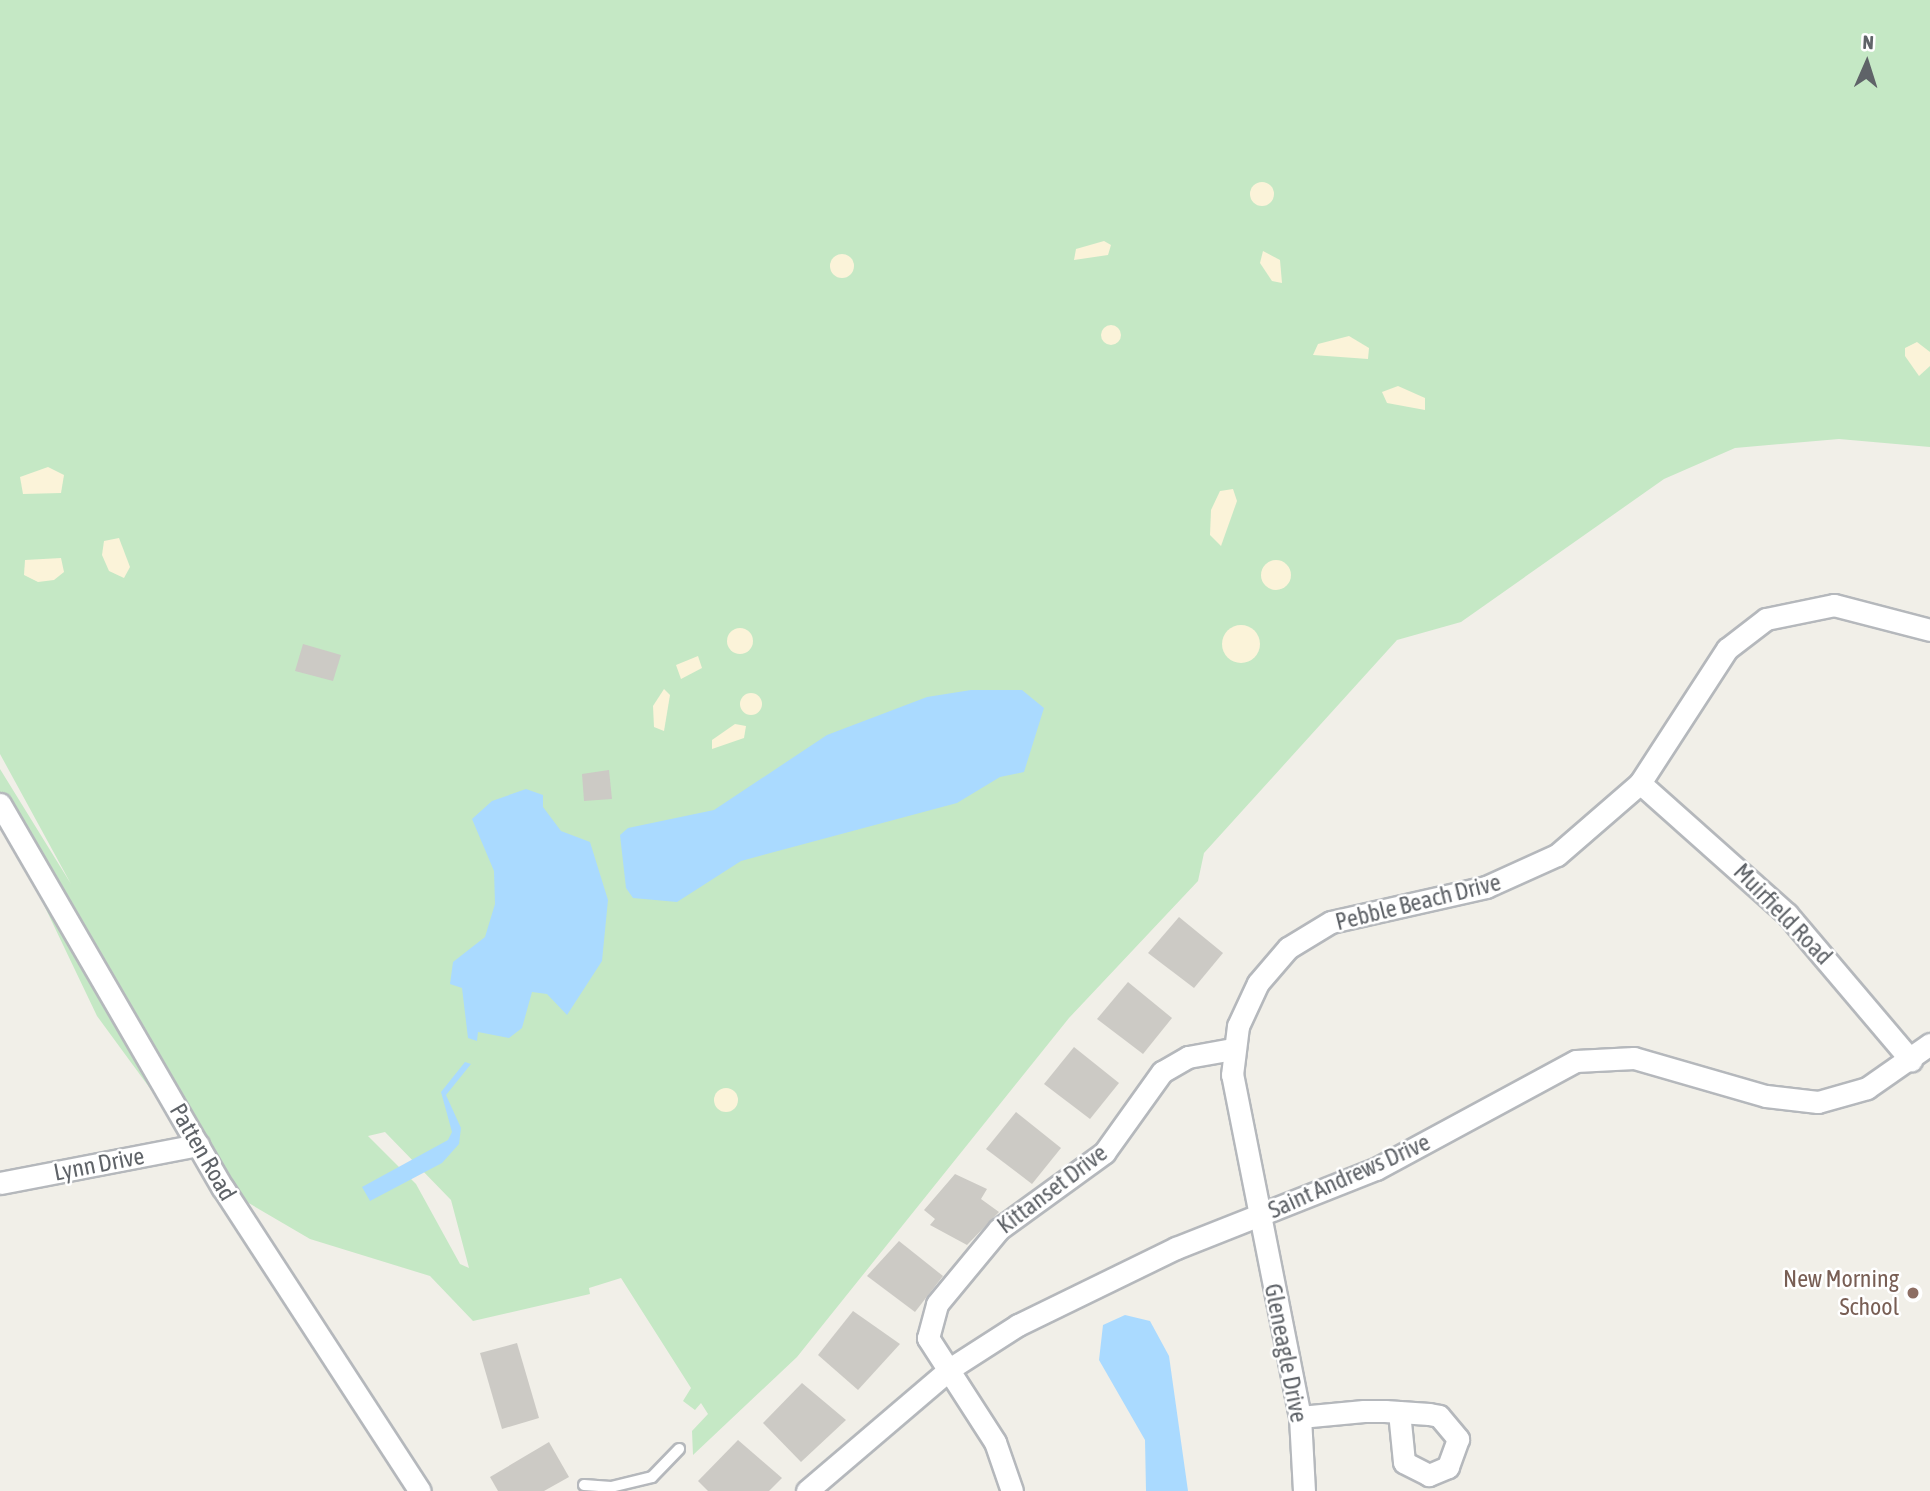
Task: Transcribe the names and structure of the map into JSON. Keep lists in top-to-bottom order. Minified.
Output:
{"streets":{"street":["Pebble Beach Drive","Muirfield Road","Patten Road","Lynn Drive","Saint Andrews Drive","Kittanset Drive","Gleneagle Drive"]},"crossings":[["Pebble Beach Drive","Muirfield Road"],["Pebble Beach Drive","Saint Andrews Drive"],["Pebble Beach Drive","Kittanset Drive"],["Pebble Beach Drive","Gleneagle Drive"],["Muirfield Road","Saint Andrews Drive"],["Patten Road","Lynn Drive"],["Saint Andrews Drive","Kittanset Drive"],["Saint Andrews Drive","Gleneagle Drive"]],"places":["New Morning School"],"north":"top"}
